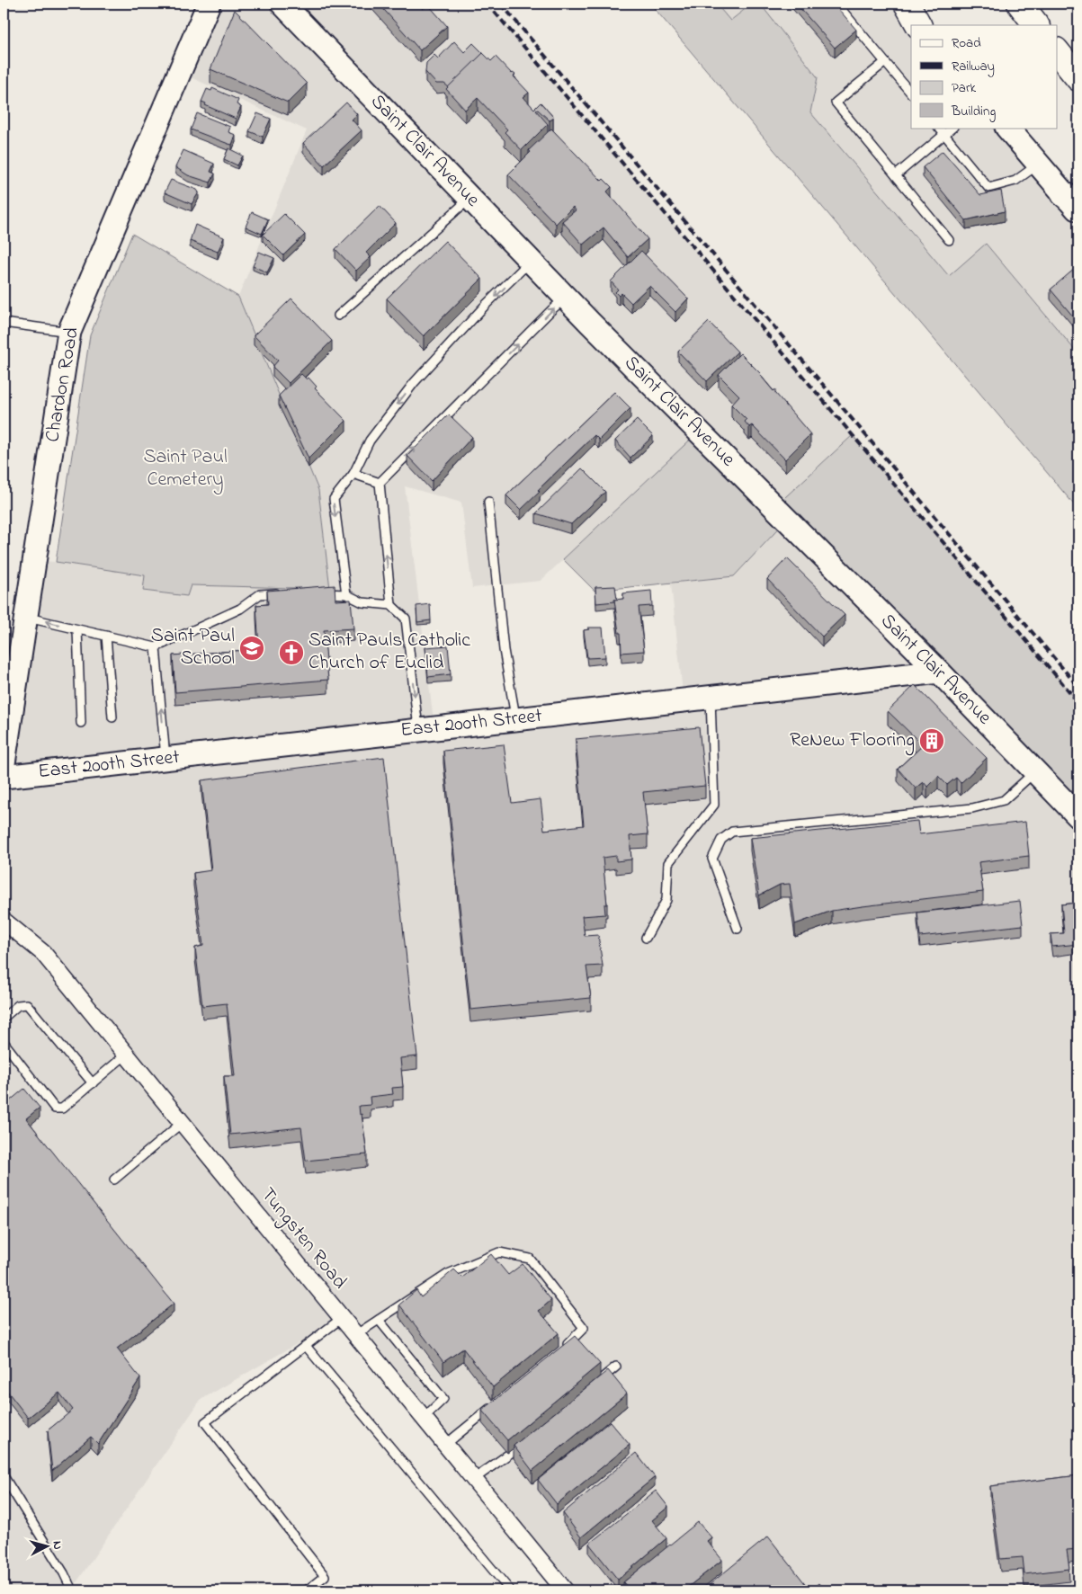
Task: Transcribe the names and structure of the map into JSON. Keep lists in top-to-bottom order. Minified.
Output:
{"streets":{"street":["Saint Clair Avenue","Chardon Road","East 200th Street","Tungsten Road"]},"crossings":[["Saint Clair Avenue","East 200th Street"]],"parks":["Saint Paul Cemetery"],"places":{"school or university":["Saint Paul School"],"church":["Saint Pauls Catholic Church of Euclid"],"building":["ReNew Flooring"]},"legend":["Road","Railway","Park","Building"],"north":"right"}
